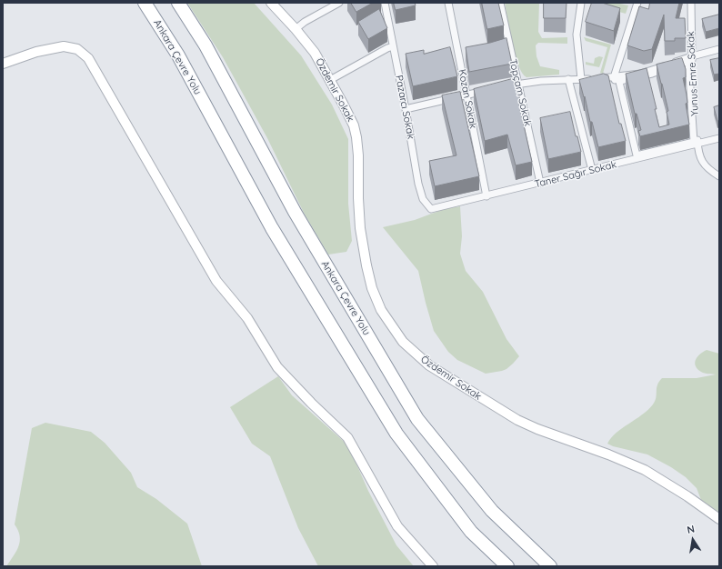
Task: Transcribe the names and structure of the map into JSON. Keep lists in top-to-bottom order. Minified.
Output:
{"streets":{"highway":["Ankara Çevre Yolu"],"street":["Yunus Emre Sokak","Özdemir Sokak","Topçam Sokak","Kozan Sokak","Pazarcı Sokak","Taner Sağır Sokak"]},"crossings":[["Yunus Emre Sokak","Taner Sağır Sokak"],["Topçam Sokak","Taner Sağır Sokak"],["Kozan Sokak","Taner Sağır Sokak"],["Pazarcı Sokak","Taner Sağır Sokak"]],"north":"top"}
